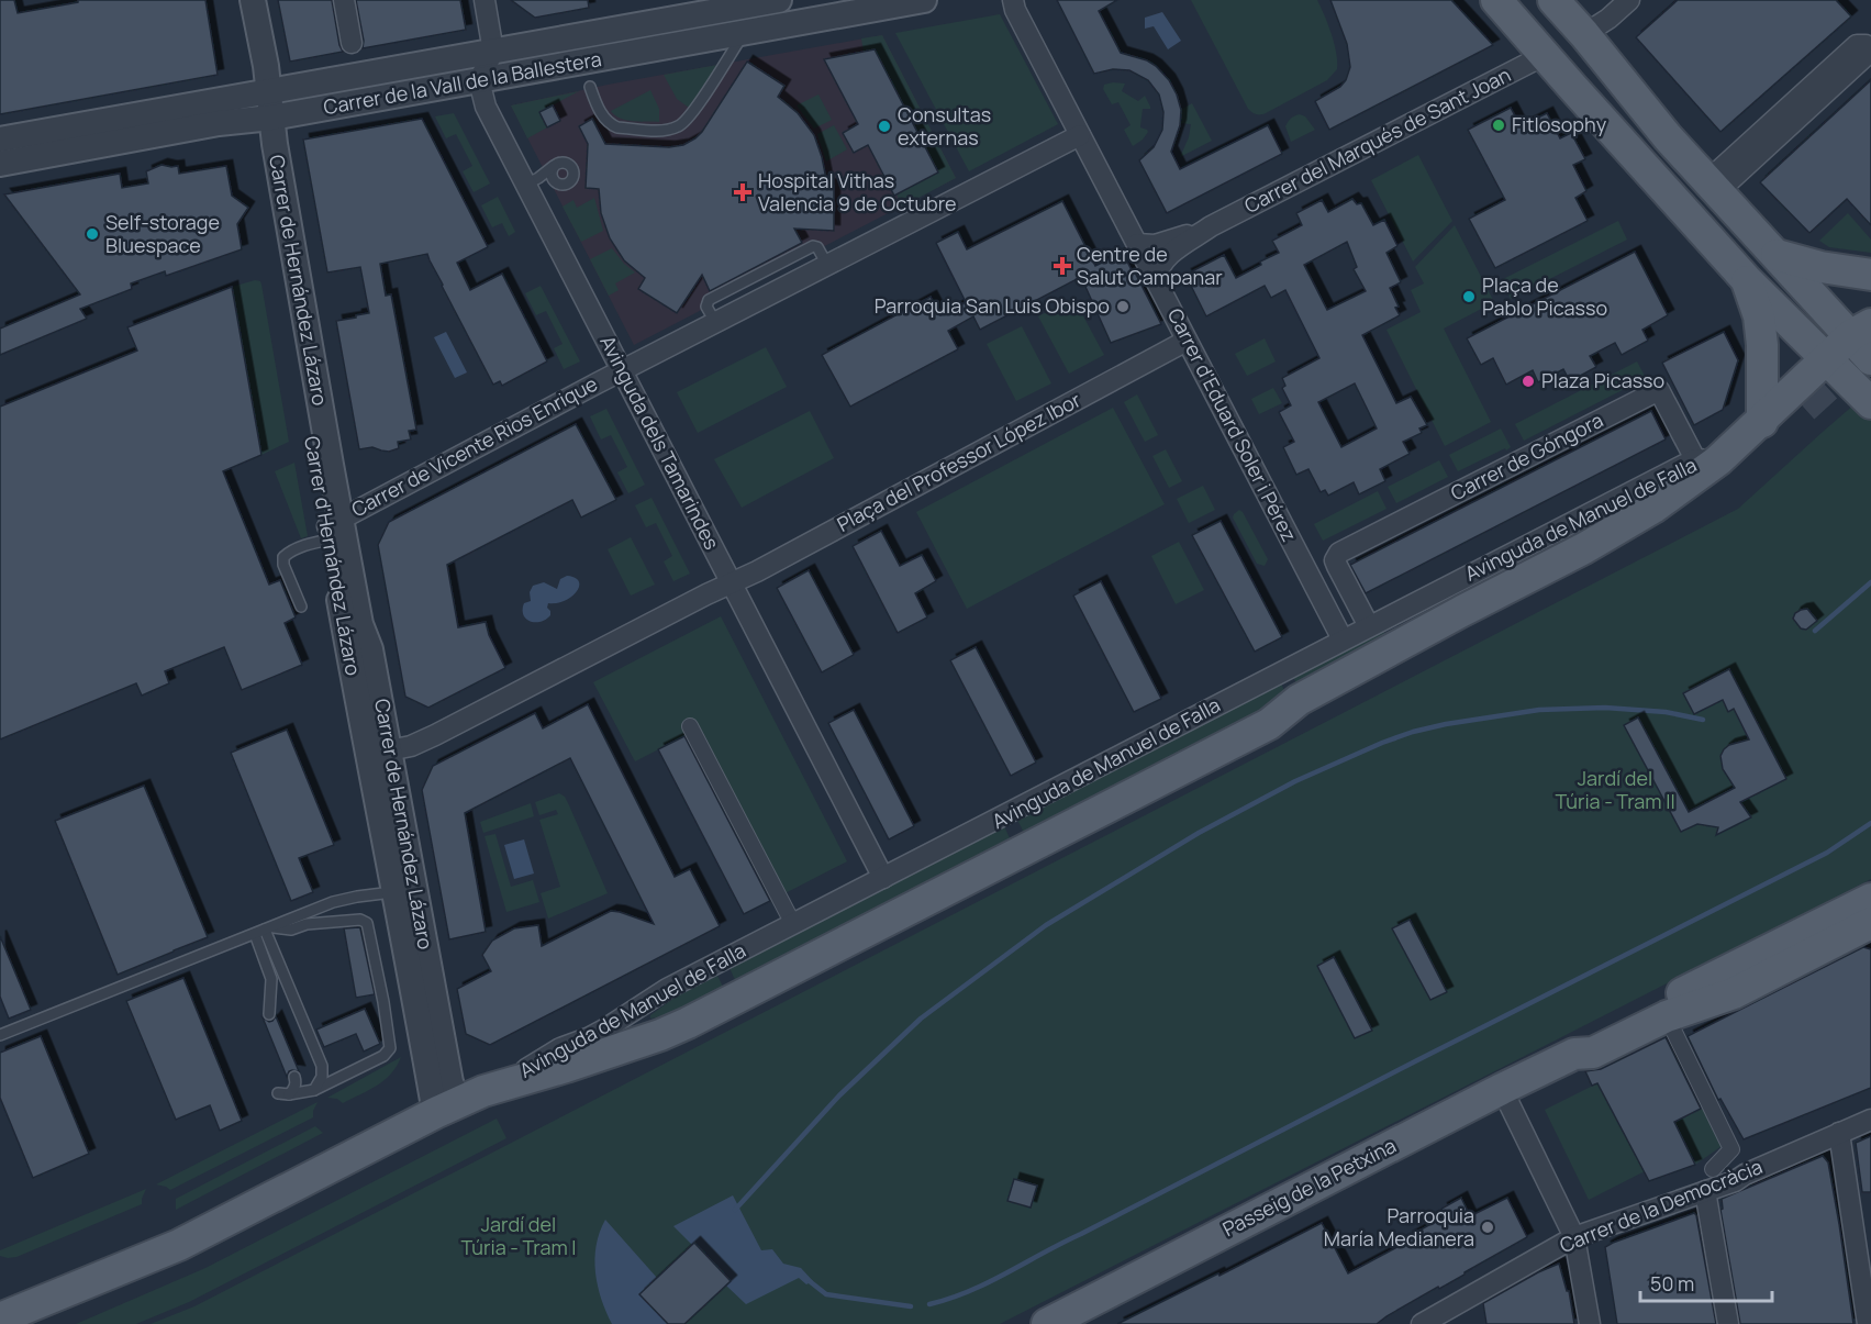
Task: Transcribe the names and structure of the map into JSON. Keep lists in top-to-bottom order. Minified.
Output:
{"streets":{"main road":["Avinguda de Manuel de Falla","Passeig de la Petxina"],"street":["Carrer de la Vall de la Ballestera","Carrer del Marqués de Sant Joan","Carrer de Hernández Lázaro","Carrer d'Eduard Soler i Pérez","Avinguda dels Tamarindes","Carrer de Vicente Rios Enrique","Carrer de Góngora","Plaça del Professor López Ibor","Carrer d'Hernández Lázaro","Carrer de la Democràcia"]},"crossings":[["Carrer de la Vall de la Ballestera","Avinguda dels Tamarindes"],["Carrer de la Vall de la Ballestera","Carrer d'Hernández Lázaro"],["Carrer del Marqués de Sant Joan","Carrer d'Eduard Soler i Pérez"],["Carrer de Hernández Lázaro","Carrer de Vicente Rios Enrique"],["Carrer de Hernández Lázaro","Plaça del Professor López Ibor"],["Carrer de Hernández Lázaro","Avinguda de Manuel de Falla"],["Carrer de Hernández Lázaro","Carrer d'Hernández Lázaro"],["Carrer d'Eduard Soler i Pérez","Carrer de Vicente Rios Enrique"],["Carrer d'Eduard Soler i Pérez","Plaça del Professor López Ibor"],["Carrer d'Eduard Soler i Pérez","Avinguda de Manuel de Falla"],["Avinguda dels Tamarindes","Carrer de Vicente Rios Enrique"],["Avinguda dels Tamarindes","Plaça del Professor López Ibor"],["Avinguda dels Tamarindes","Avinguda de Manuel de Falla"],["Carrer de Vicente Rios Enrique","Carrer d'Hernández Lázaro"],["Carrer de Góngora","Avinguda de Manuel de Falla"],["Avinguda de Manuel de Falla","Carrer d'Hernández Lázaro"]],"parks":["Jardí del Túria - Tram II","Jardí del Túria - Tram I"],"places":{"other":["Fitlosophy","Consultas externas","Self-storage Bluespace","Plaça de Pablo Picasso","Parroquia San Luis Obispo","Plaza Picasso","Parroquia María Medianera"],"health":["Hospital Vithas Valencia 9 de Octubre","Centre de Salut Campanar"]},"scale_bar":"50 m"}
